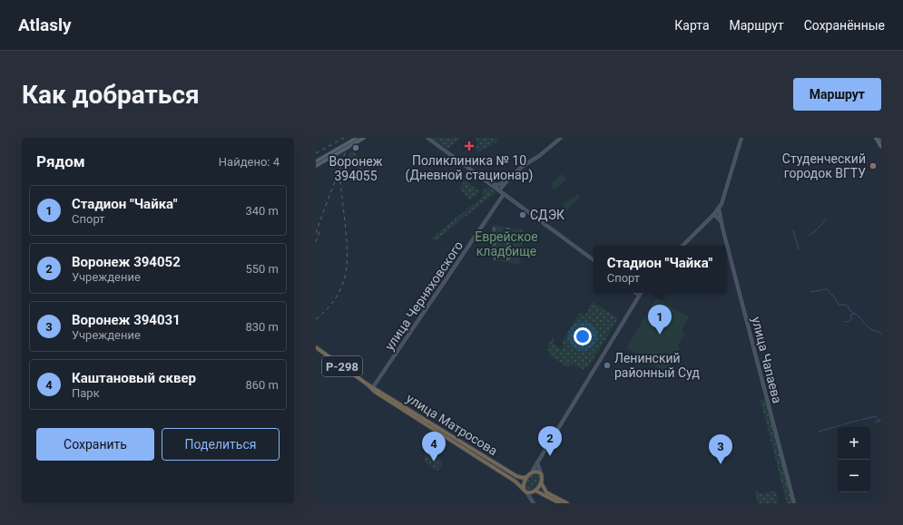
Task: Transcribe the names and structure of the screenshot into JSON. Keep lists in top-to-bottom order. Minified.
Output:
{"streets":{"highway":["Р-298","улица Матросова"],"street":["улица Черняховского","улица Чапаева"]},"crossings":[["улица Черняховского","улица Матросова"]],"parks":["Еврейское кладбище"],"places":{"health":["Поликлиника № 10 (Дневной стационар)"],"other":["Воронеж 394055","Студенческий городок ВГТУ","СДЭК","Ленинский районный Суд"]},"page":{"header":"Atlasly","nav":["Карта","Маршрут","Сохранённые"],"buttons":["Маршрут",["Сохранить","Поделиться"]],"title":"Как добраться","heading":["Рядом","Найдено: 4"],"list":[{"mark":"1","name":"Стадион \"Чайка\"","note":"Спорт","value":"340 m"},{"mark":"2","name":"Воронеж 394052","note":"Учреждение","value":"550 m"},{"mark":"3","name":"Воронеж 394031","note":"Учреждение","value":"830 m"},{"mark":"4","name":"Каштановый сквер","note":"Парк","value":"860 m"}],"popup":["Стадион \"Чайка\"","Спорт"],"pins":["1","2","4","3"],"map_buttons":["+","−"]}}
